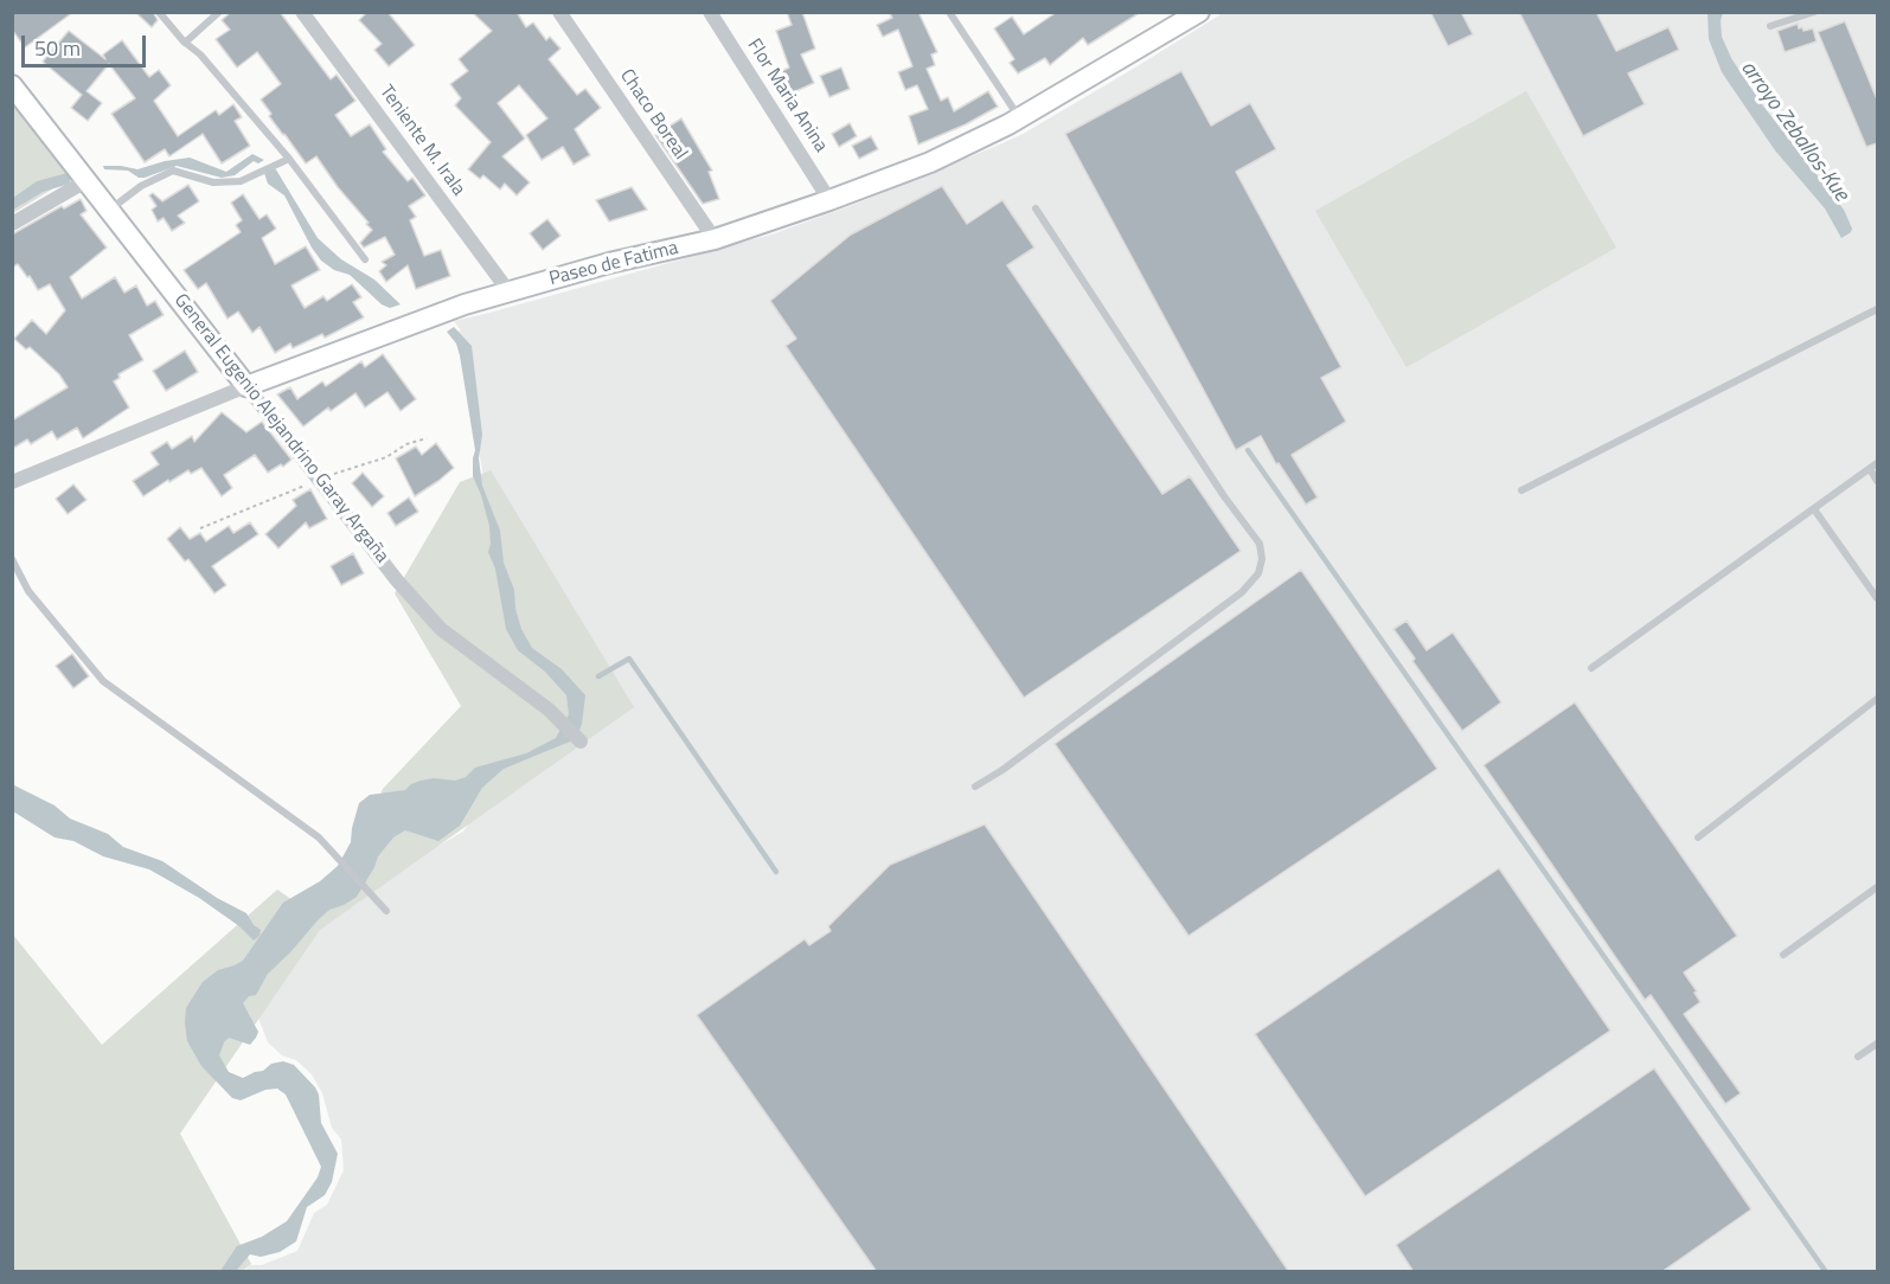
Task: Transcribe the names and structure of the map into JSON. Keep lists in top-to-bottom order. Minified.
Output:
{"streets":{"street":["Flor Maria Anina","Chaco Boreal","Teniente M. Irala","Paseo de Fatima","General Eugenio Alejandrino Garay Argaña"]},"crossings":[["Flor Maria Anina","Paseo de Fatima"],["Chaco Boreal","Paseo de Fatima"],["Teniente M. Irala","Paseo de Fatima"],["Paseo de Fatima","General Eugenio Alejandrino Garay Argaña"]],"water":["arroyo Zeballos-Kue"],"scale_bar":"50 m"}
